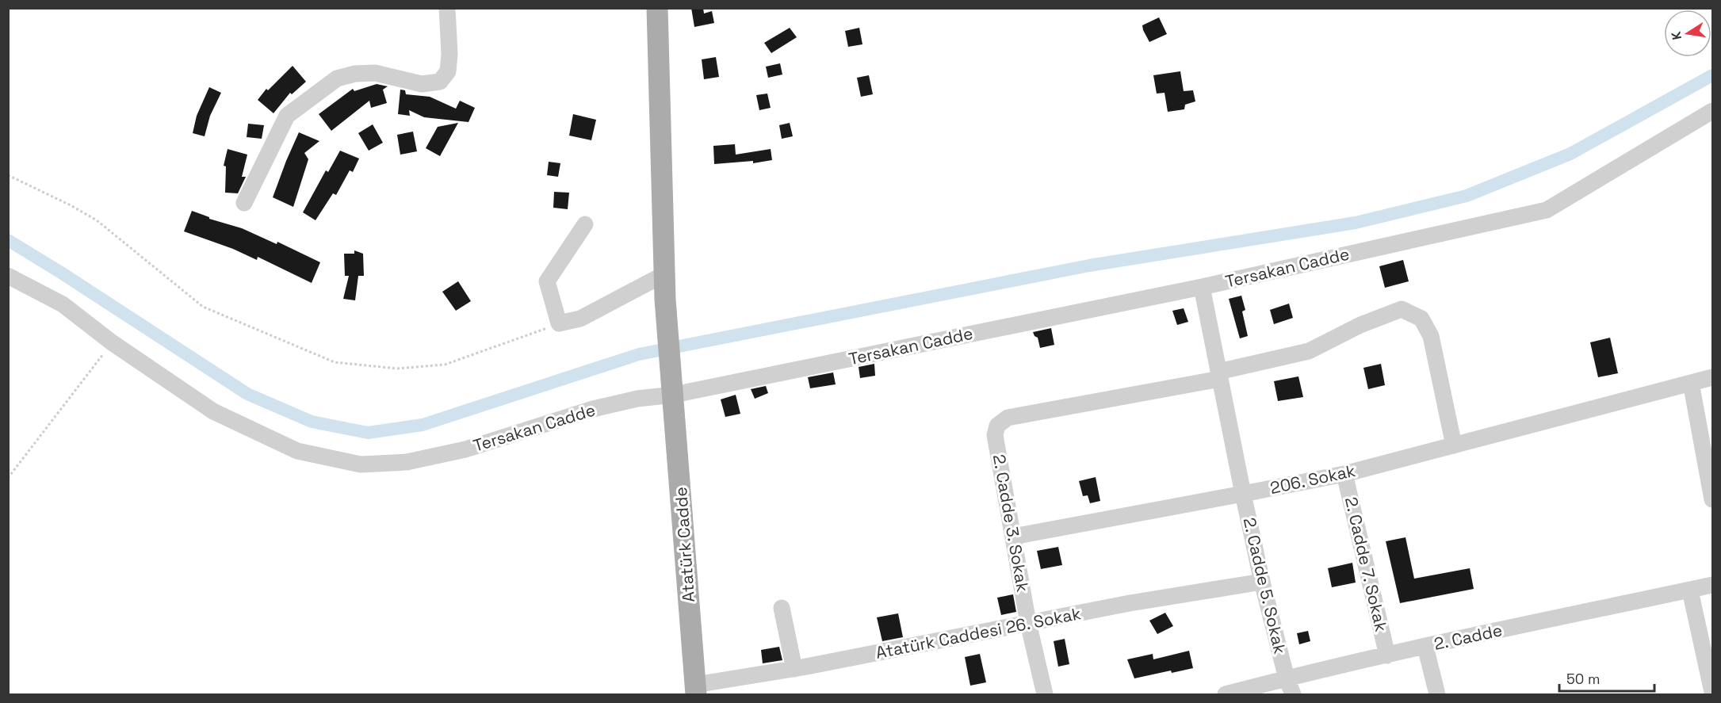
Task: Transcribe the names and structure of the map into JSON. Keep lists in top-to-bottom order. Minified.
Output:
{"streets":{"main road":["Atatürk Cadde"],"street":["Tersakan Cadde","206. Sokak","2. Cadde 3. Sokak","2. Cadde 7. Sokak","2. Cadde 5. Sokak","Atatürk Caddesi 26. Sokak","2. Cadde"]},"crossings":[["Tersakan Cadde","Atatürk Cadde"],["206. Sokak","2. Cadde 3. Sokak"],["206. Sokak","2. Cadde 7. Sokak"],["206. Sokak","2. Cadde 5. Sokak"],["2. Cadde 3. Sokak","Atatürk Caddesi 26. Sokak"],["Atatürk Cadde","Atatürk Caddesi 26. Sokak"],["2. Cadde 7. Sokak","2. Cadde"],["2. Cadde 5. Sokak","Atatürk Caddesi 26. Sokak"],["2. Cadde 5. Sokak","2. Cadde"]],"scale_bar":"50 m","north":"left"}
